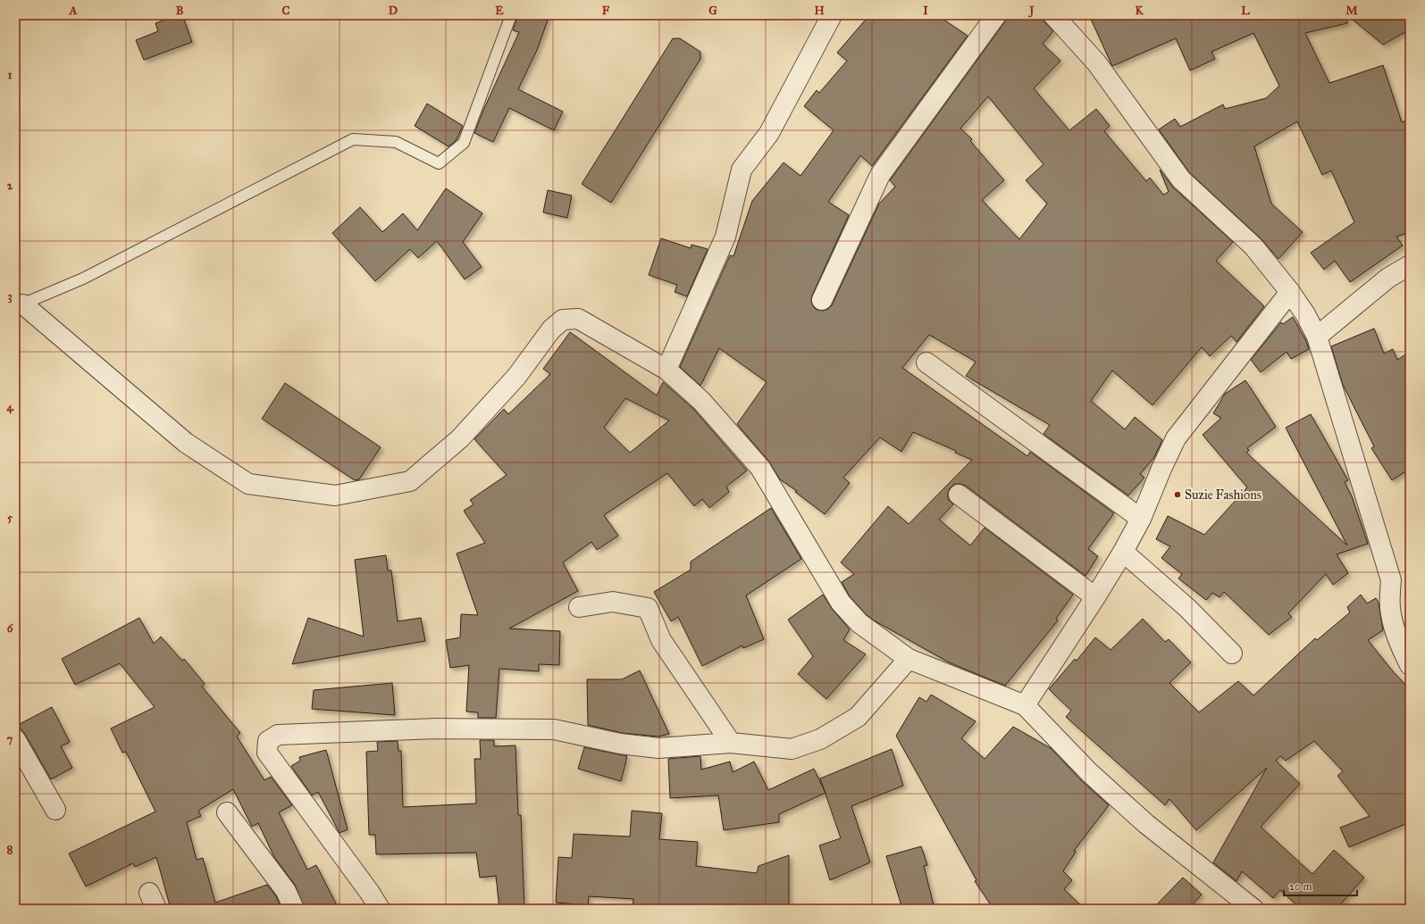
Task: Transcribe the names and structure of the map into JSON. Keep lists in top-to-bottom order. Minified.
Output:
{"places":["Suzie Fashions"],"scale_bar":"20 m","grid":{"columns":["A","B","C","D","E","F","G","H","I","J","K","L","M"],"rows":["1","2","3","4","5","6","7","8"]}}
